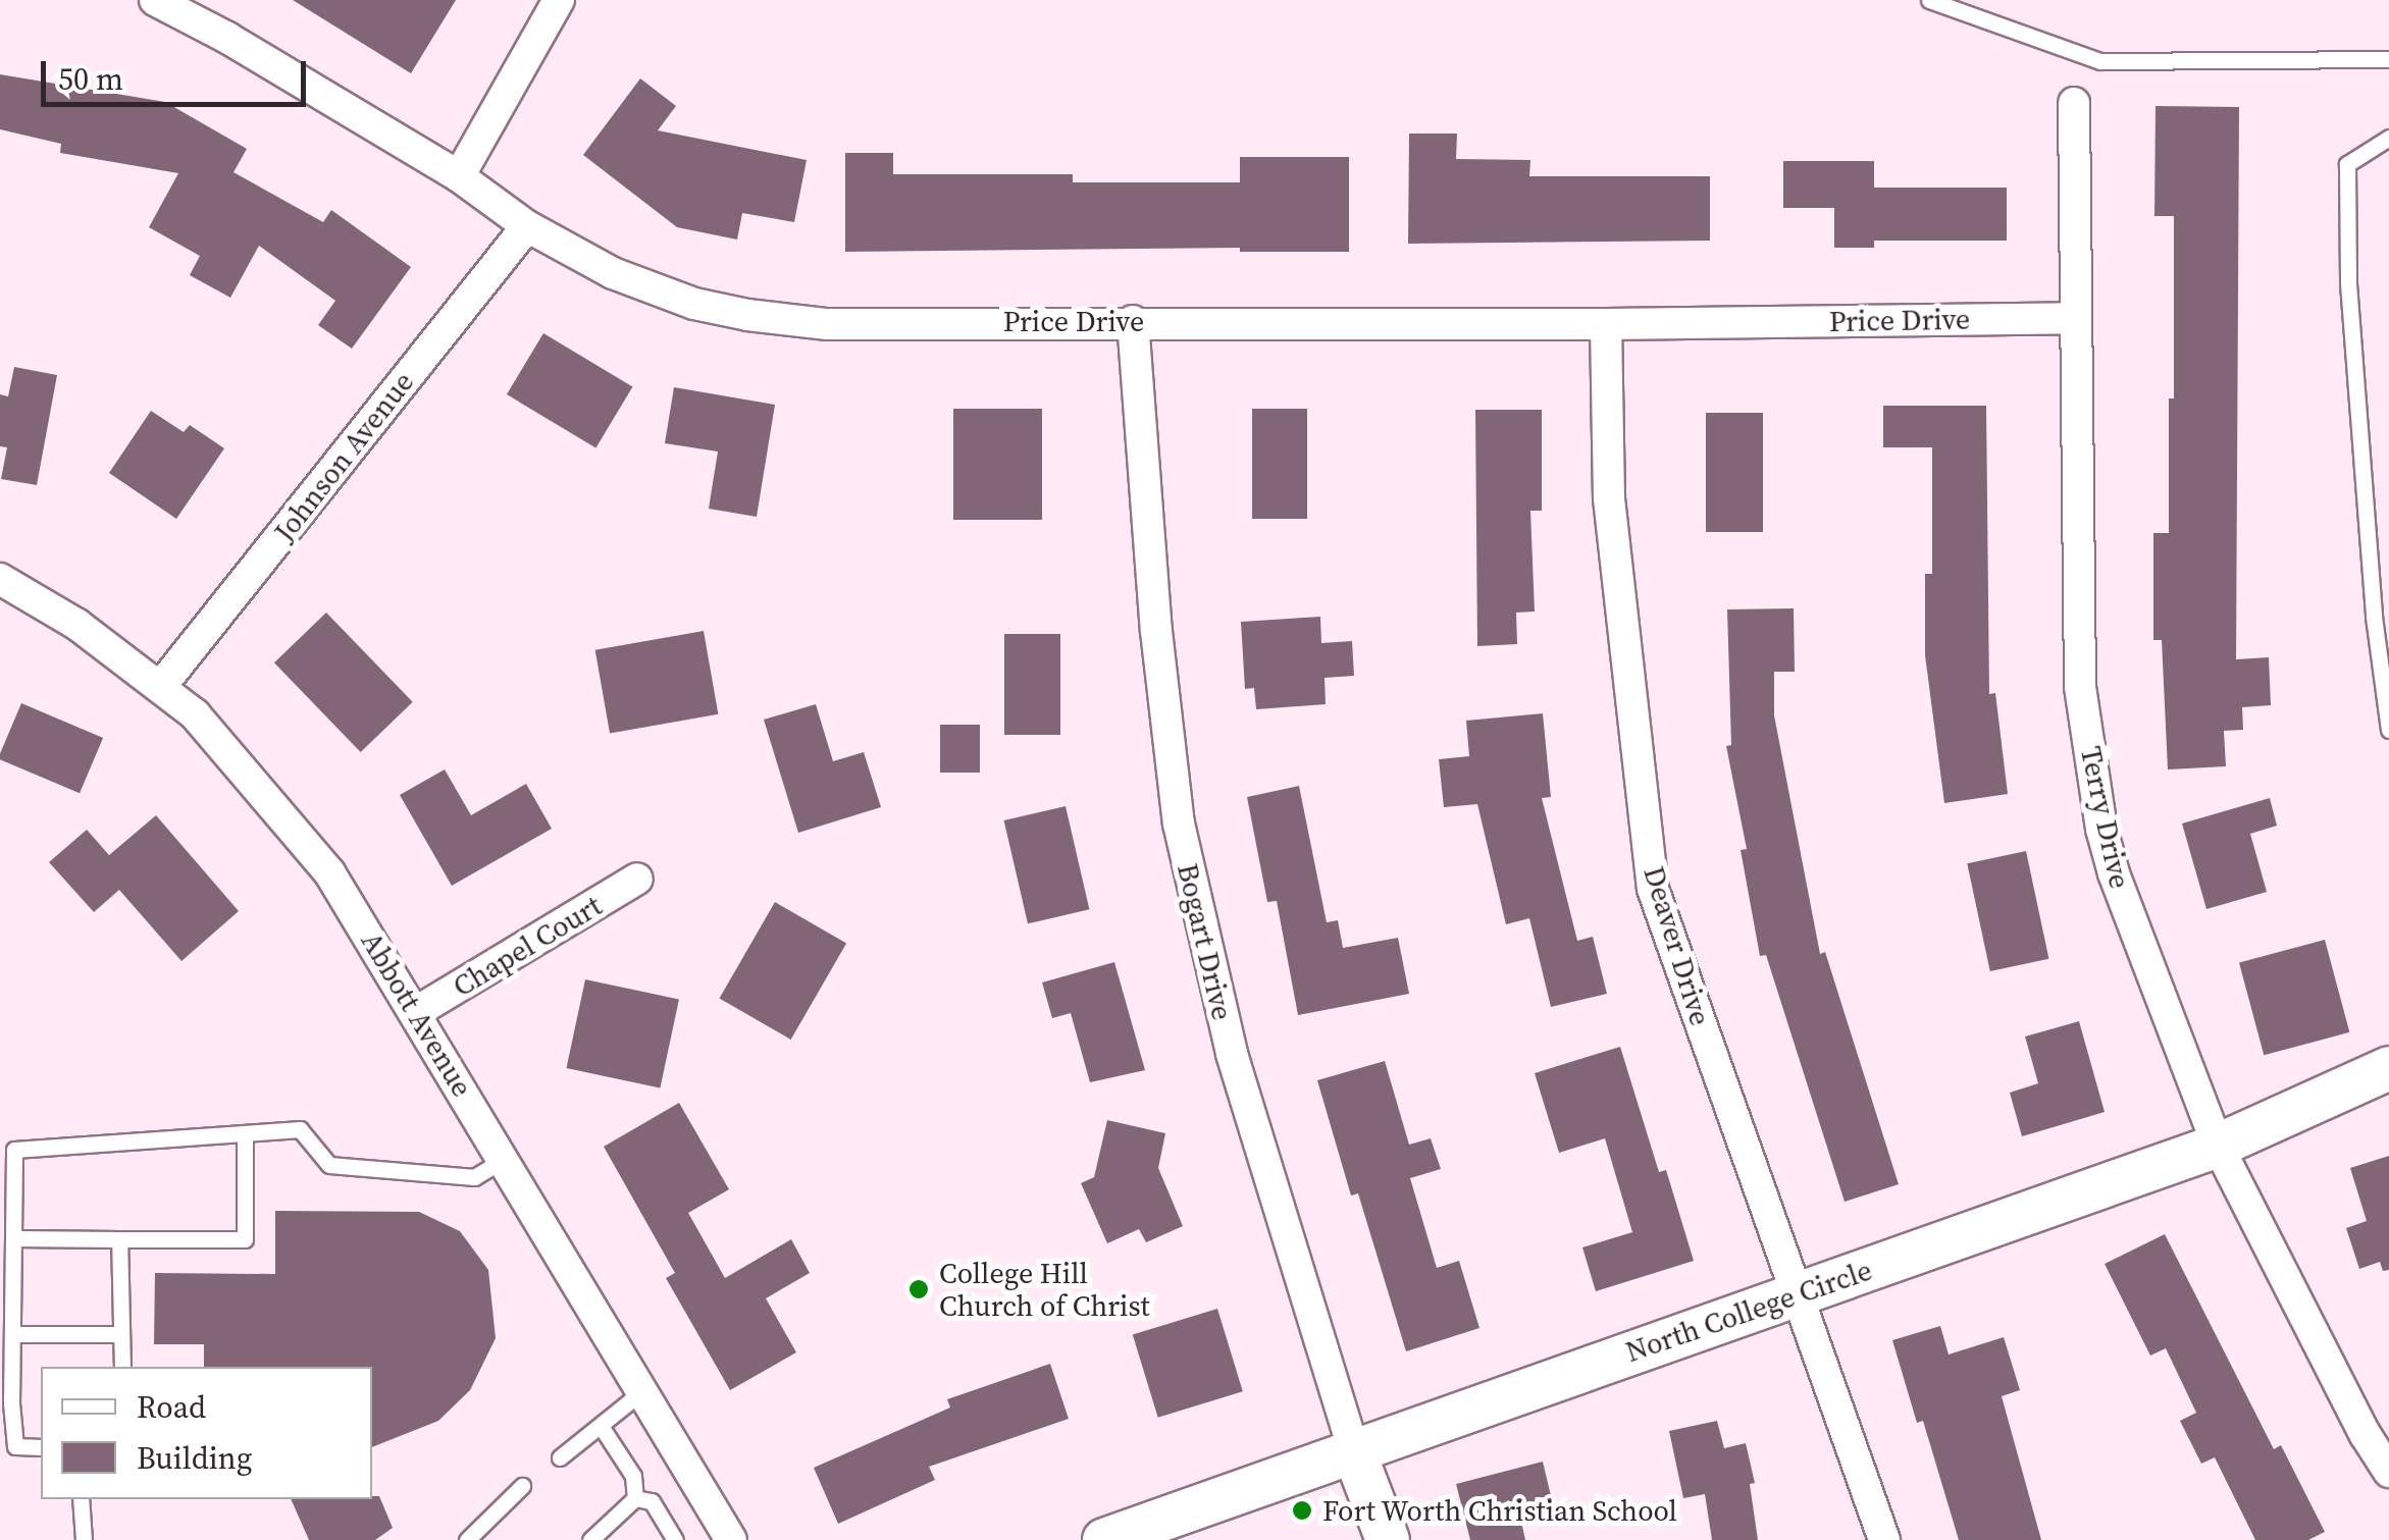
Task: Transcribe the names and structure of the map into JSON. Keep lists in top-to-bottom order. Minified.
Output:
{"streets":{"street":["Price Drive","Johnson Avenue","Terry Drive","Bogart Drive","Chapel Court","Deaver Drive","Abbott Avenue","North College Circle"]},"crossings":[["Price Drive","Johnson Avenue"],["Price Drive","Terry Drive"],["Price Drive","Bogart Drive"],["Price Drive","Deaver Drive"],["Johnson Avenue","Abbott Avenue"],["Terry Drive","North College Circle"],["Bogart Drive","North College Circle"],["Chapel Court","Abbott Avenue"],["Deaver Drive","North College Circle"]],"places":["College Hill Church of Christ","Fort Worth Christian School"],"legend":["Road","Building"],"scale_bar":"50 m"}
